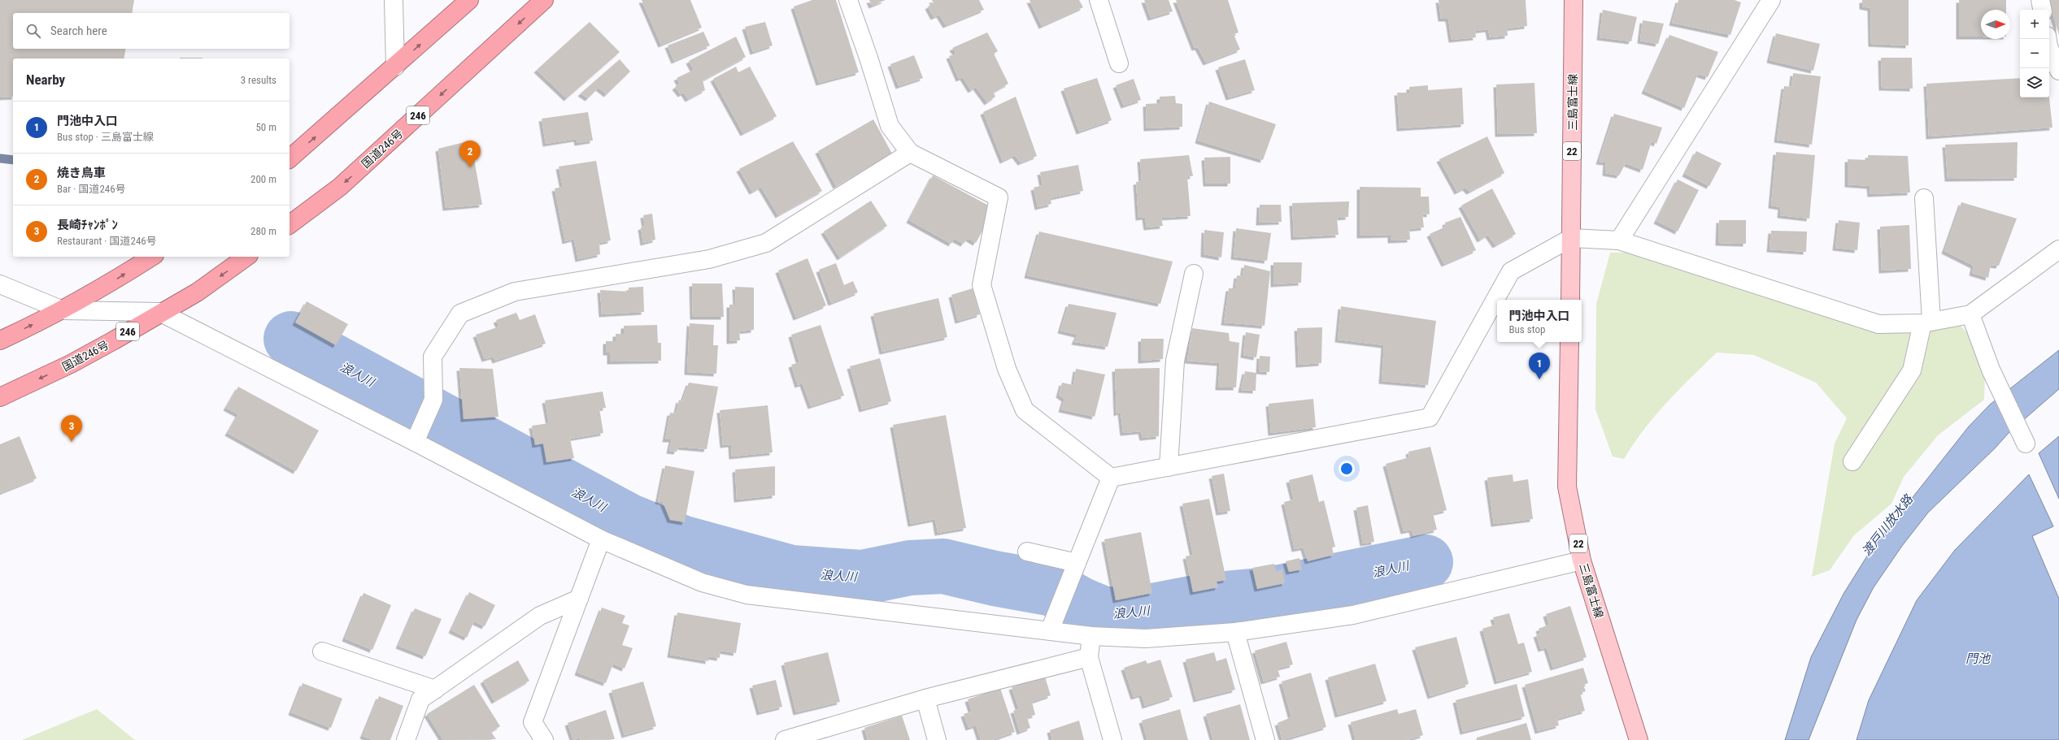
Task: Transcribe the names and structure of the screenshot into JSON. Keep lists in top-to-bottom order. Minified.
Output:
{"streets":{"highway":["246","国道246号"],"main road":["三島富士線","22"]},"water":["浪人川","渡戸川放水路","門池"],"north":"right","page":{"map_buttons":["+","−"],"search":"Search here","heading":["Nearby","3 results"],"list":[{"mark":"1","name":"門池中入口","note":"Bus stop · 三島富士線","value":"50 m"},{"mark":"2","name":"焼き鳥車","note":"Bar · 国道246号","value":"200 m"},{"mark":"3","name":"長崎ﾁｬﾝﾎﾟﾝ","note":"Restaurant · 国道246号","value":"280 m"}],"pins":["2","1","3"],"popup":["門池中入口","Bus stop"]}}
